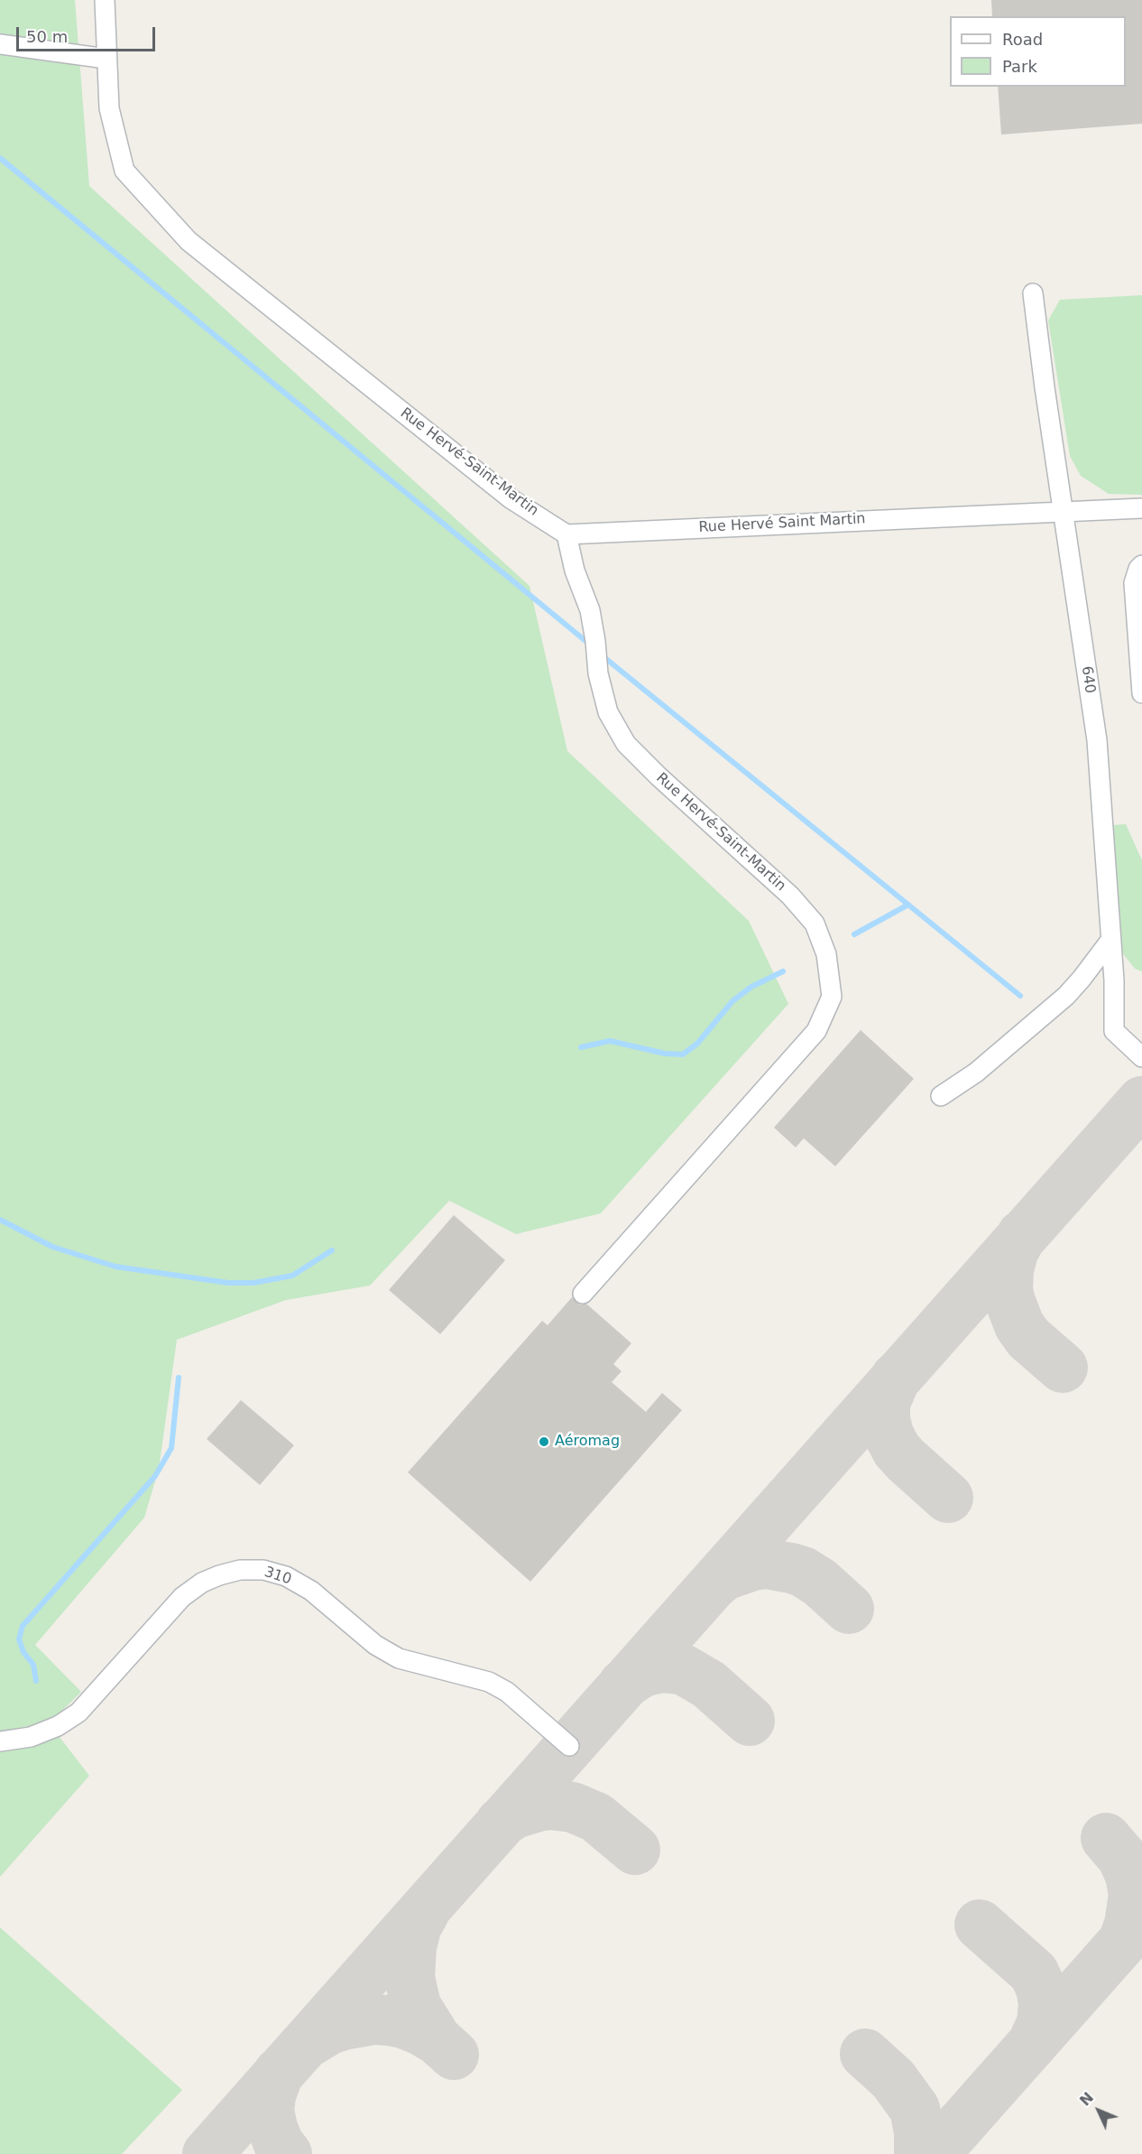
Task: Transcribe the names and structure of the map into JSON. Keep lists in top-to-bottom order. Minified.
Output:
{"streets":{"lane":["Rue Hervé-Saint-Martin","Rue Hervé Saint Martin","640","310"]},"crossings":[["Rue Hervé-Saint-Martin","Rue Hervé Saint Martin"],["Rue Hervé Saint Martin","640"]],"places":["Aéromag"],"legend":["Road","Park"],"scale_bar":"50 m","north":"top left"}
